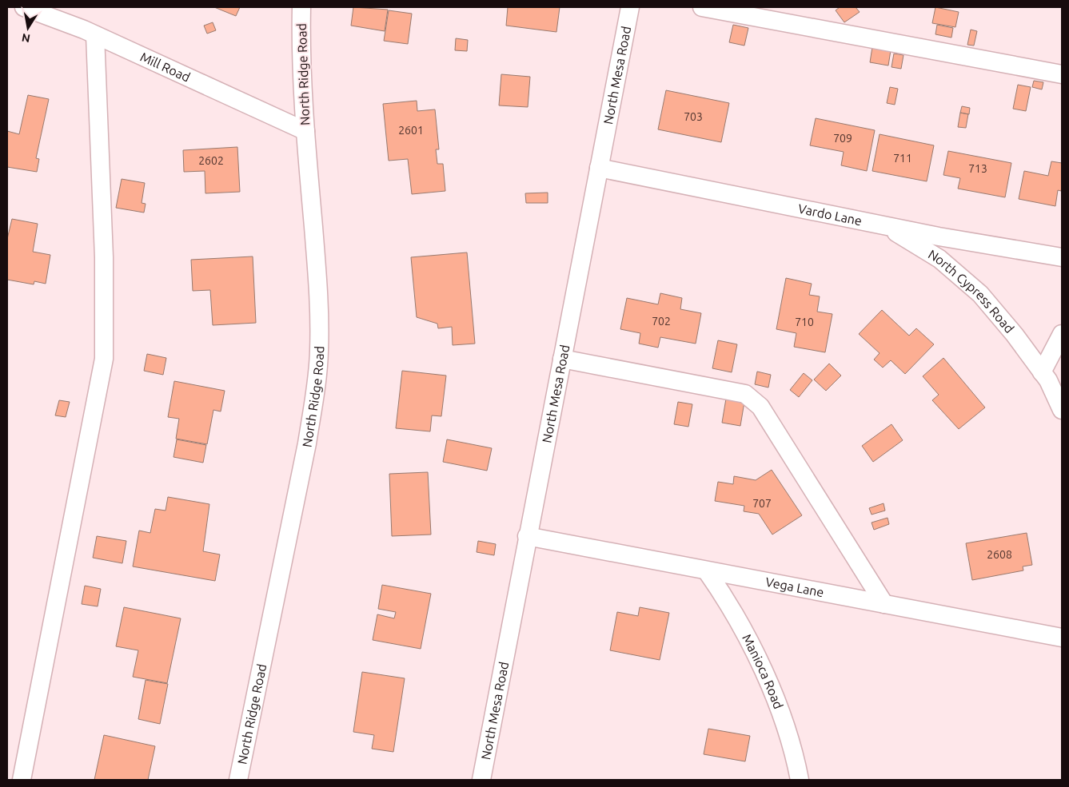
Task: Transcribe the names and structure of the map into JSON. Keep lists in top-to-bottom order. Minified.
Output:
{"streets":{"street":["Mill Road","North Ridge Road","North Mesa Road","Vardo Lane","North Cypress Road","Vega Lane","Manioca Road"]},"crossings":[["Mill Road","North Ridge Road"],["North Mesa Road","Vardo Lane"],["North Mesa Road","Vega Lane"],["Vardo Lane","North Cypress Road"],["Vega Lane","Manioca Road"]],"house_numbers":["703","2601","709","711","2602","713","702","710","707","2608"],"north":"bottom"}
